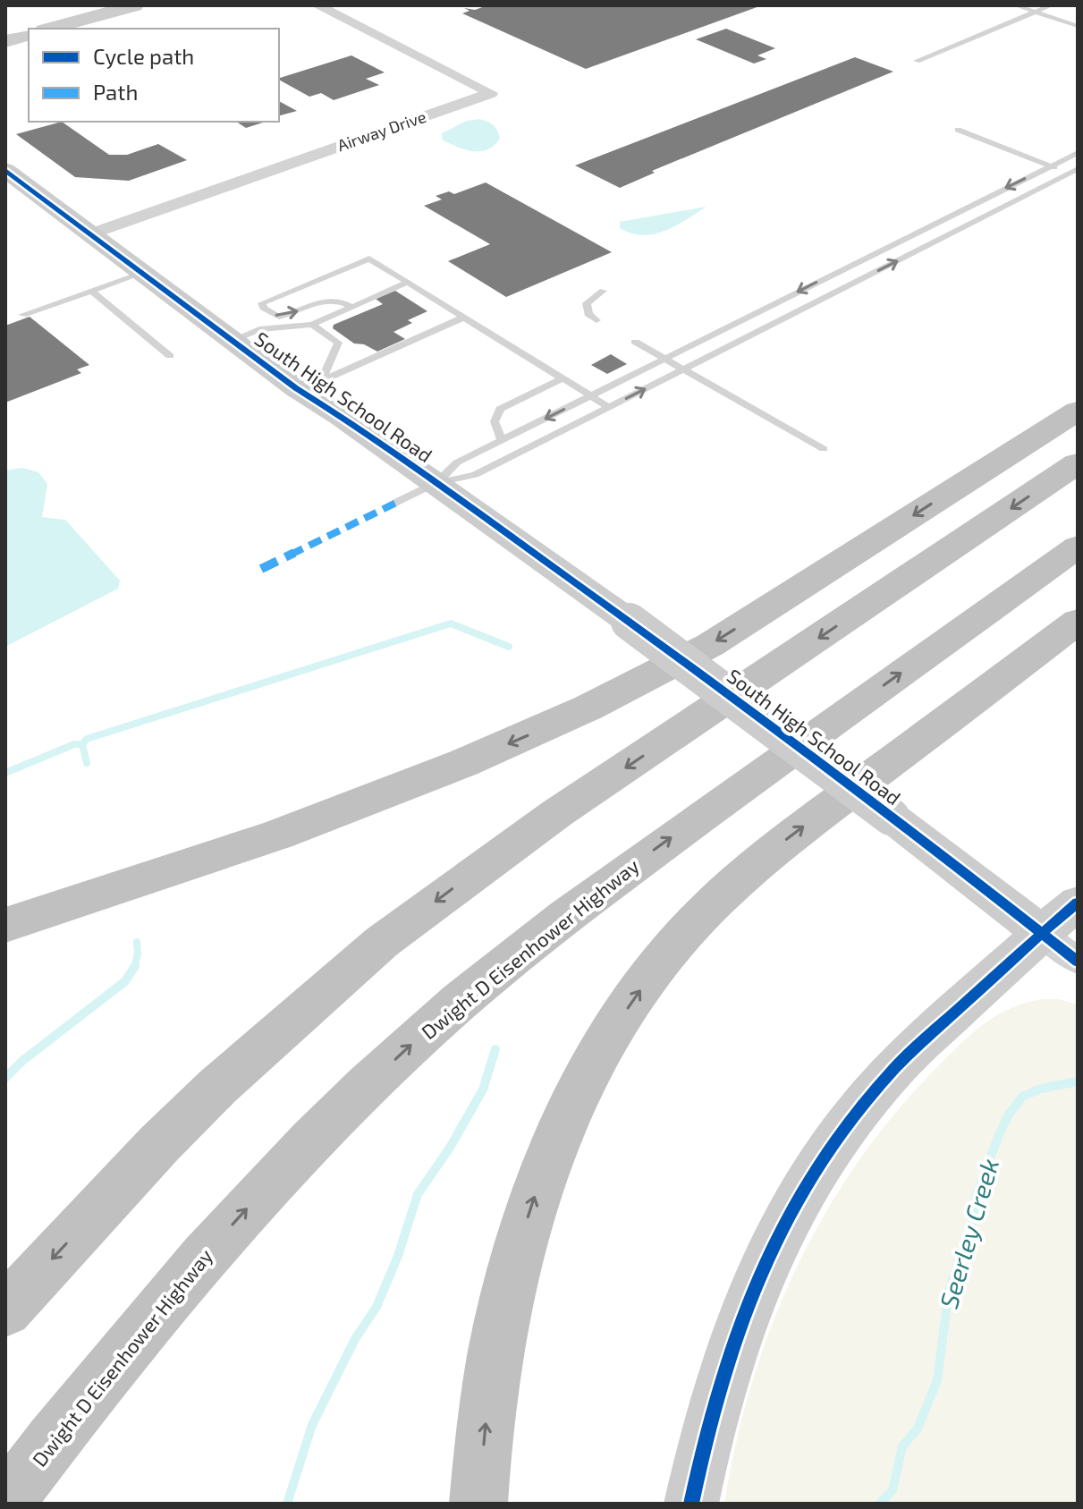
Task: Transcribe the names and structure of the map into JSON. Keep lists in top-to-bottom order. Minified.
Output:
{"streets":{"highway":["Dwight D Eisenhower Highway"],"street":["Airway Drive","South High School Road"]},"crossings":[["Airway Drive","South High School Road"]],"water":["Seerley Creek"],"legend":["Cycle path","Path"]}
